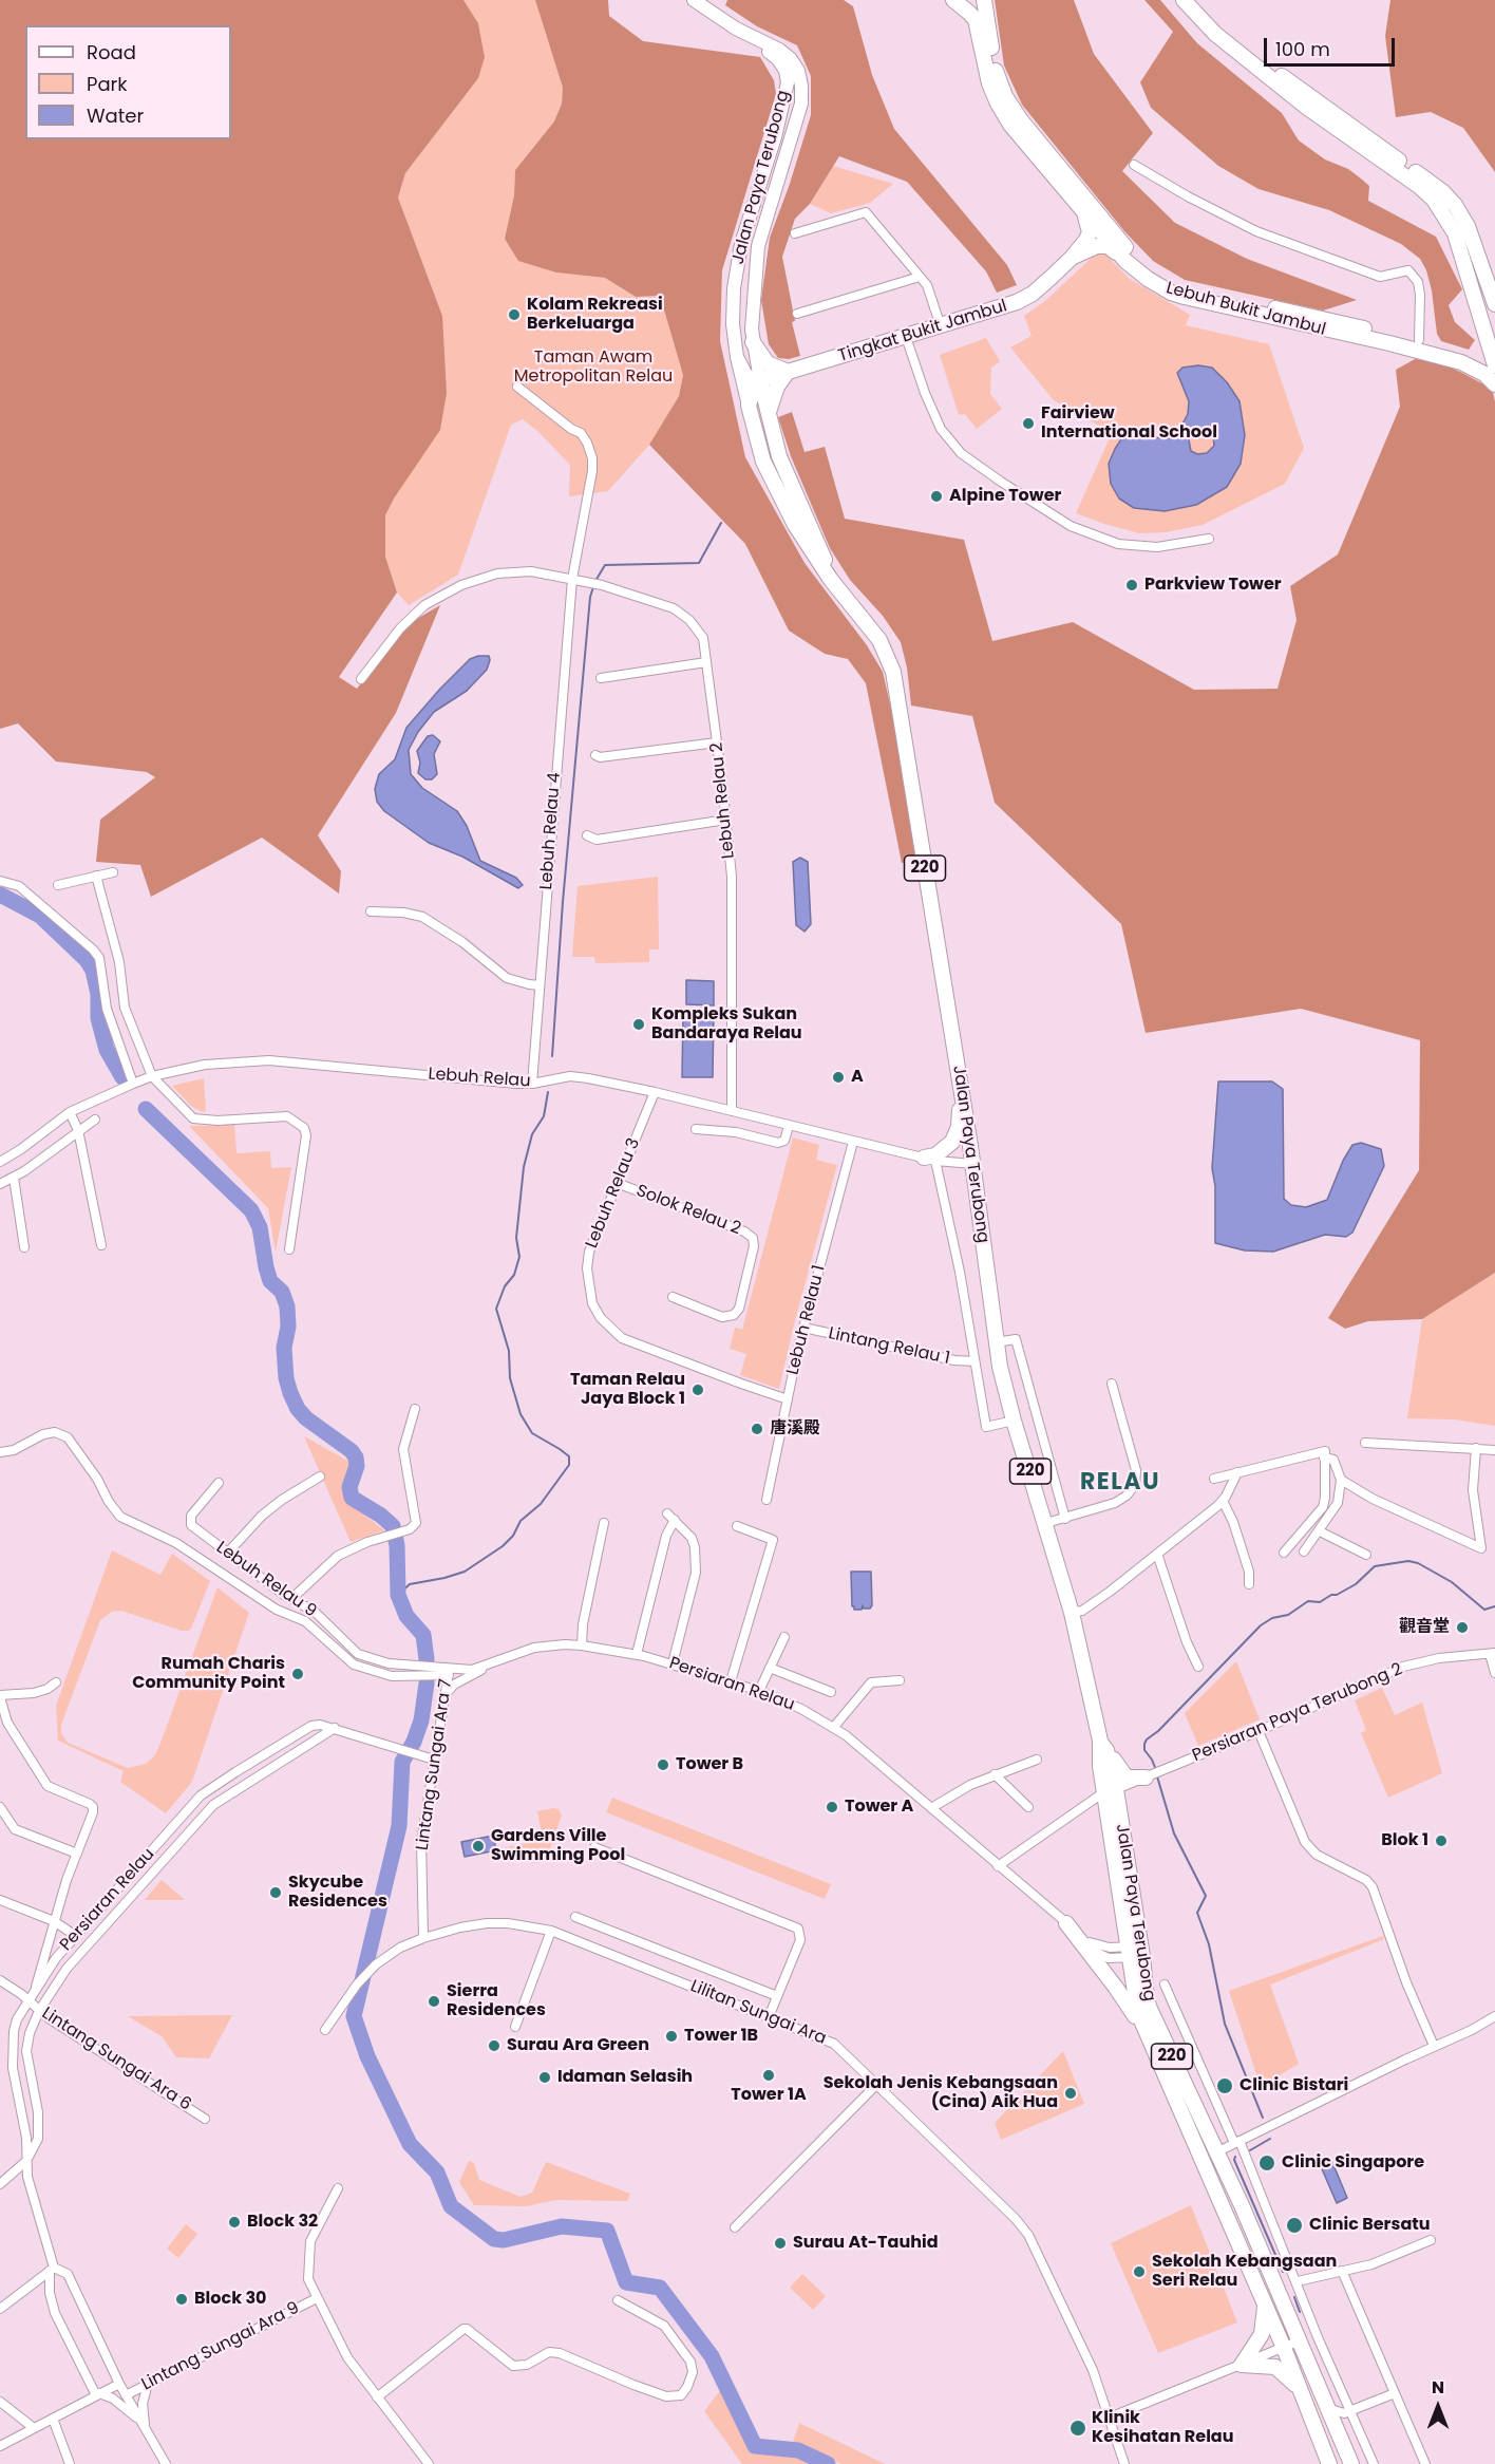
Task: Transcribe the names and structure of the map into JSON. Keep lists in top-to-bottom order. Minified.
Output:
{"streets":{"main road":["Jalan Paya Terubong","Lebuh Bukit Jambul","Tingkat Bukit Jambul","220"],"street":["Lebuh Relau 2","Lebuh Relau 4","Lebuh Relau","Lebuh Relau 3","Solok Relau 2","Lebuh Relau 1","Lintang Relau 1","Lebuh Relau 9","Persiaran Relau","Persiaran Paya Terubong 2","Lintang Sungai Ara 7","Lilitan Sungai Ara","Lintang Sungai Ara 6","Lintang Sungai Ara 9"]},"crossings":[["Jalan Paya Terubong","Tingkat Bukit Jambul"],["Jalan Paya Terubong","220"],["Jalan Paya Terubong","Lebuh Relau"],["Jalan Paya Terubong","Persiaran Relau"],["Jalan Paya Terubong","Persiaran Paya Terubong 2"],["Lebuh Relau 2","Lebuh Relau 4"],["Lebuh Relau 2","Lebuh Relau"],["Lebuh Relau 4","Lebuh Relau"],["Lebuh Relau","Lebuh Relau 3"],["Lebuh Relau","Lebuh Relau 1"],["Lebuh Relau 3","Solok Relau 2"],["Lebuh Relau 3","Lebuh Relau 1"],["Lebuh Relau 1","Lintang Relau 1"],["Lebuh Relau 9","Persiaran Relau"],["Lebuh Relau 9","Lintang Sungai Ara 7"],["Persiaran Relau","Persiaran Paya Terubong 2"],["Persiaran Relau","Lintang Sungai Ara 7"],["Persiaran Relau","Lintang Sungai Ara 6"],["Persiaran Relau","Lintang Sungai Ara 9"],["Lintang Sungai Ara 7","Lilitan Sungai Ara"]],"districts":["RELAU"],"parks":["Taman Awam Metropolitan Relau"],"places":["Kolam Rekreasi Berkeluarga","Fairview International School","Alpine Tower","Parkview Tower","Kompleks Sukan Bandaraya Relau","A","Taman Relau Jaya Block 1","唐溪殿","觀音堂","Rumah Charis Community Point","Tower B","Tower A","Blok 1","Gardens Ville Swimming Pool","Skycube Residences","Sierra Residences","Tower 1B","Surau Ara Green","Tower 1A","Idaman Selasih","Clinic Bistari","Sekolah Jenis Kebangsaan (Cina) Aik Hua","Clinic Singapore","Block 32","Clinic Bersatu","Surau At-Tauhid","Sekolah Kebangsaan Seri Relau","Block 30","Klinik Kesihatan Relau"],"legend":["Road","Park","Water"],"scale_bar":"100 m","north":"top"}
